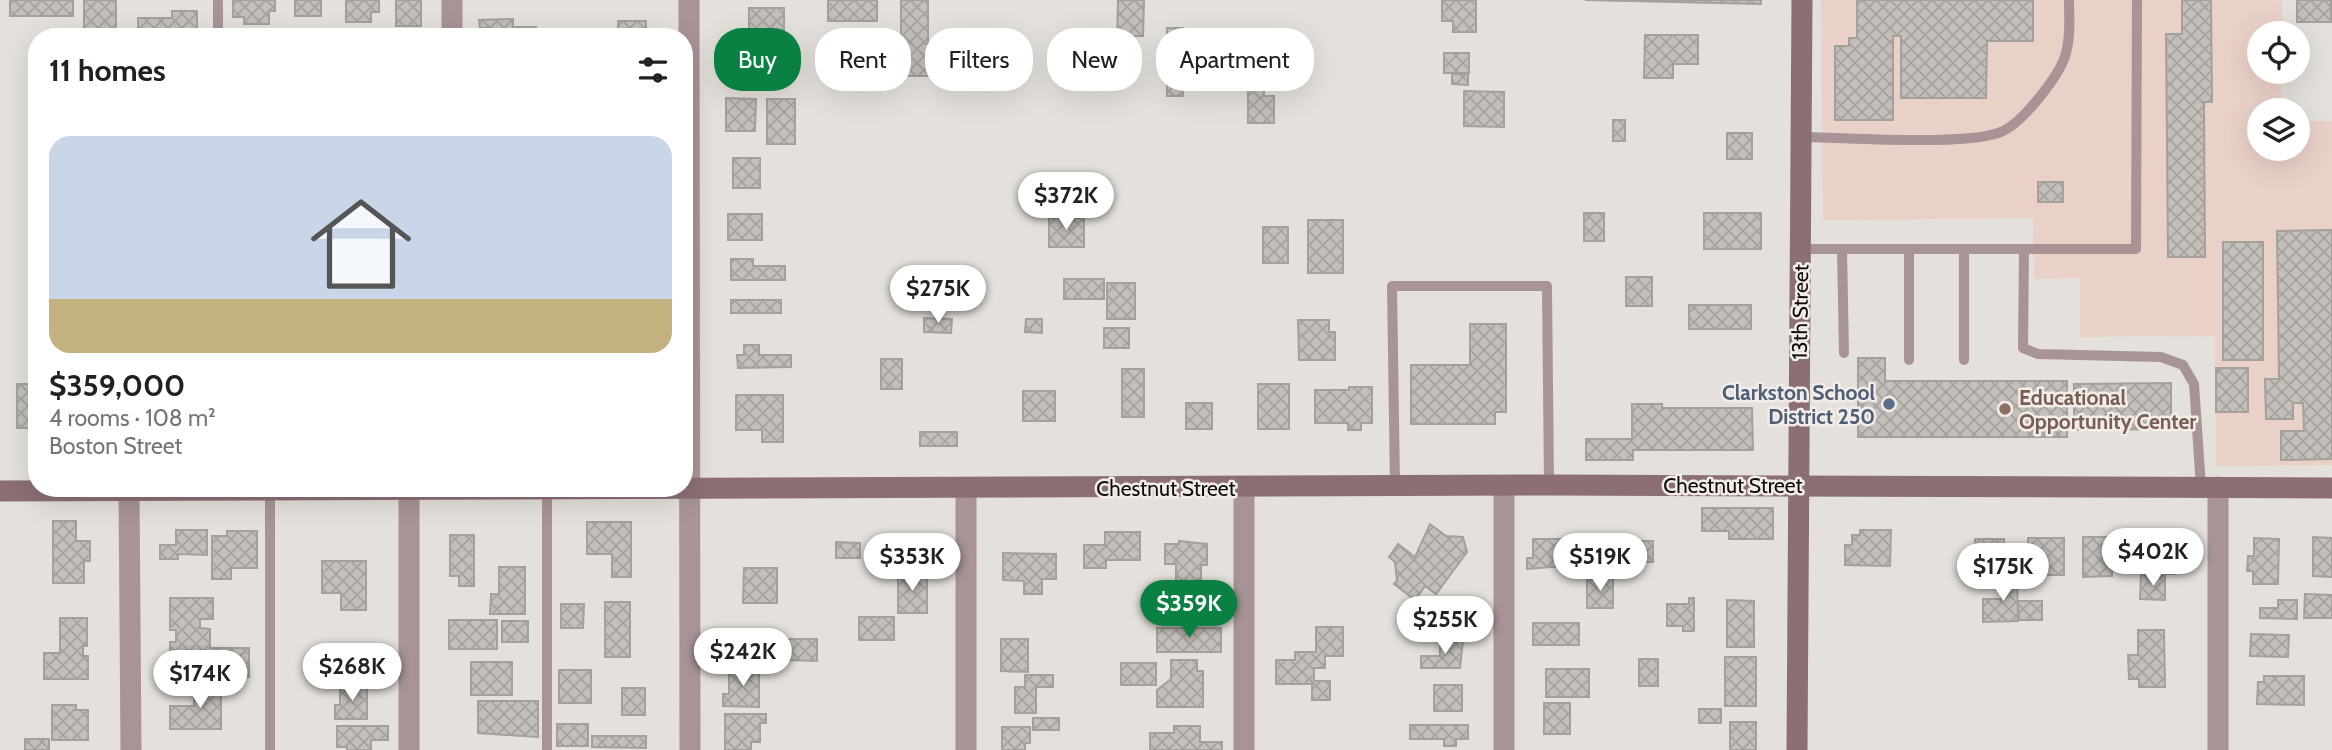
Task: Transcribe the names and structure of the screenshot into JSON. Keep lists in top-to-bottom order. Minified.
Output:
{"streets":{"street":["13th Street","Chestnut Street"]},"crossings":[["13th Street","Chestnut Street"]],"places":["Clarkston School District 250","Educational Opportunity Center"],"page":{"chip":["Buy","Rent","Filters","New","Apartment"],"heading":"11 homes","list":[{"name":"$359,000","note":"4 rooms · 108 m² · Boston Street"}],"price":["$372K","$275K","$402K","$353K","$519K","$175K","$359K","$255K","$242K","$268K","$174K"]}}
